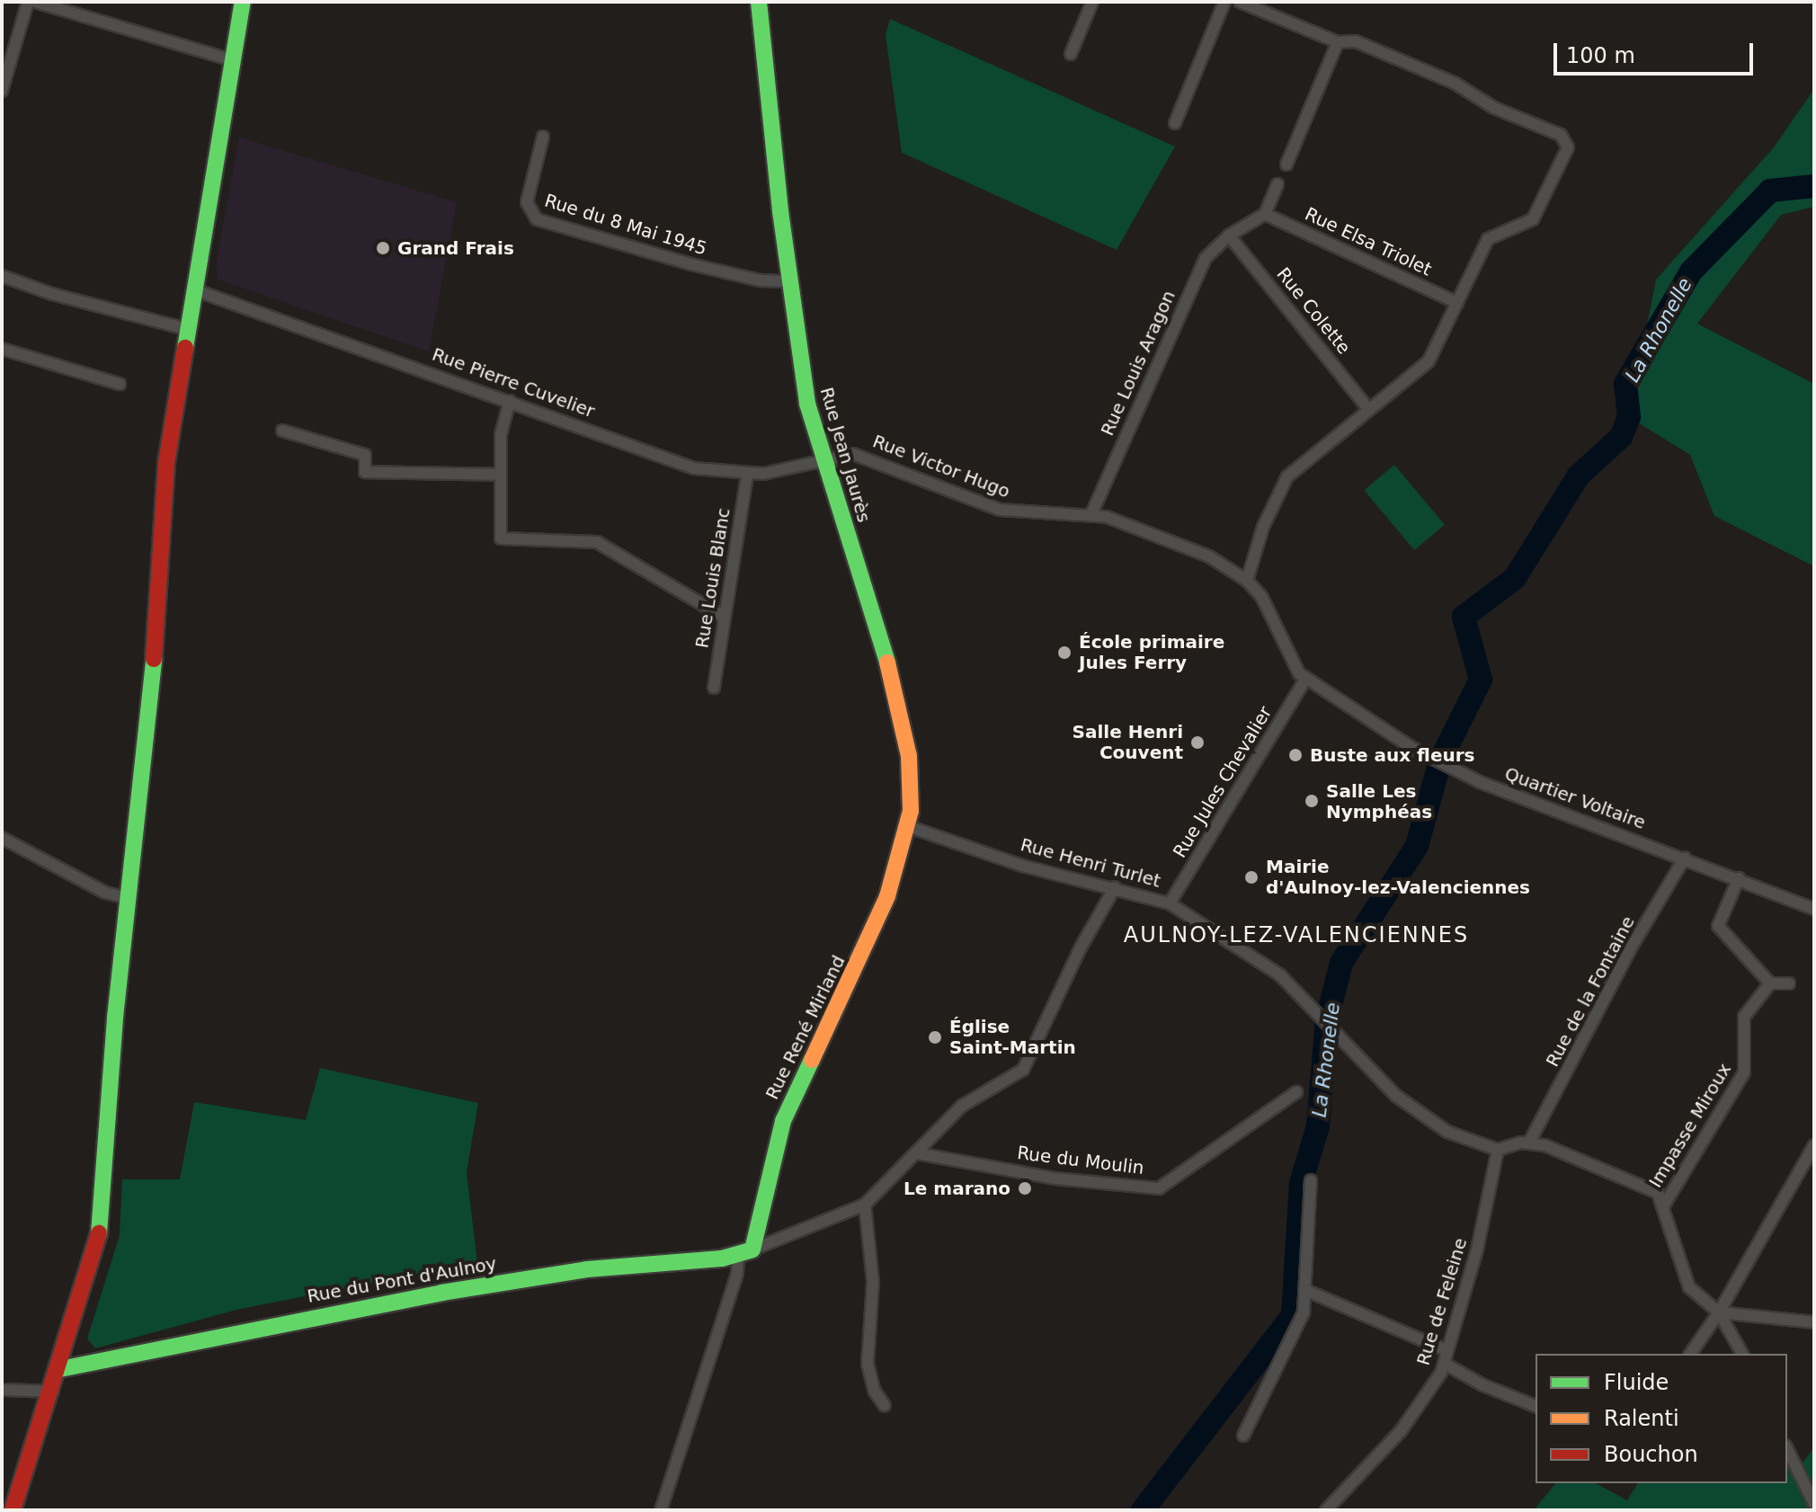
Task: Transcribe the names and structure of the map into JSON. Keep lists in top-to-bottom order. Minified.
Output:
{"streets":{"street":["Rue du 8 Mai 1945","Rue Elsa Triolet","Rue Colette","Rue Louis Aragon","Rue Pierre Cuvelier","Rue Jean Jaurès","Rue Victor Hugo","Rue Louis Blanc","Rue Jules Chevalier","Quartier Voltaire","Rue Henri Turlet","Rue de la Fontaine","Rue René Mirland","Impasse Miroux","Rue du Moulin","Rue du Pont d'Aulnoy","Rue de Feleine"]},"crossings":[["Rue du 8 Mai 1945","Rue Jean Jaurès"],["Rue Colette","Rue Louis Aragon"],["Rue Louis Aragon","Rue Victor Hugo"],["Rue Pierre Cuvelier","Rue Jean Jaurès"],["Rue Pierre Cuvelier","Rue Victor Hugo"],["Rue Pierre Cuvelier","Rue Louis Blanc"],["Rue Jean Jaurès","Rue Victor Hugo"],["Rue Jean Jaurès","Rue Henri Turlet"],["Rue Jean Jaurès","Rue René Mirland"],["Rue Victor Hugo","Rue Jules Chevalier"],["Rue Victor Hugo","Quartier Voltaire"],["Rue Jules Chevalier","Rue Henri Turlet"],["Quartier Voltaire","Rue de la Fontaine"],["Rue Henri Turlet","Rue René Mirland"],["Rue Henri Turlet","Rue de Feleine"],["Rue René Mirland","Rue du Pont d'Aulnoy"]],"districts":["AULNOY-LEZ-VALENCIENNES"],"water":["La Rhonelle"],"places":["Grand Frais","École primaire Jules Ferry","Salle Henri Couvent","Buste aux fleurs","Salle Les Nymphéas","Mairie d'Aulnoy-lez-Valenciennes","Église Saint-Martin","Le marano"],"legend":["Fluide","Ralenti","Bouchon"],"scale_bar":"100 m"}
